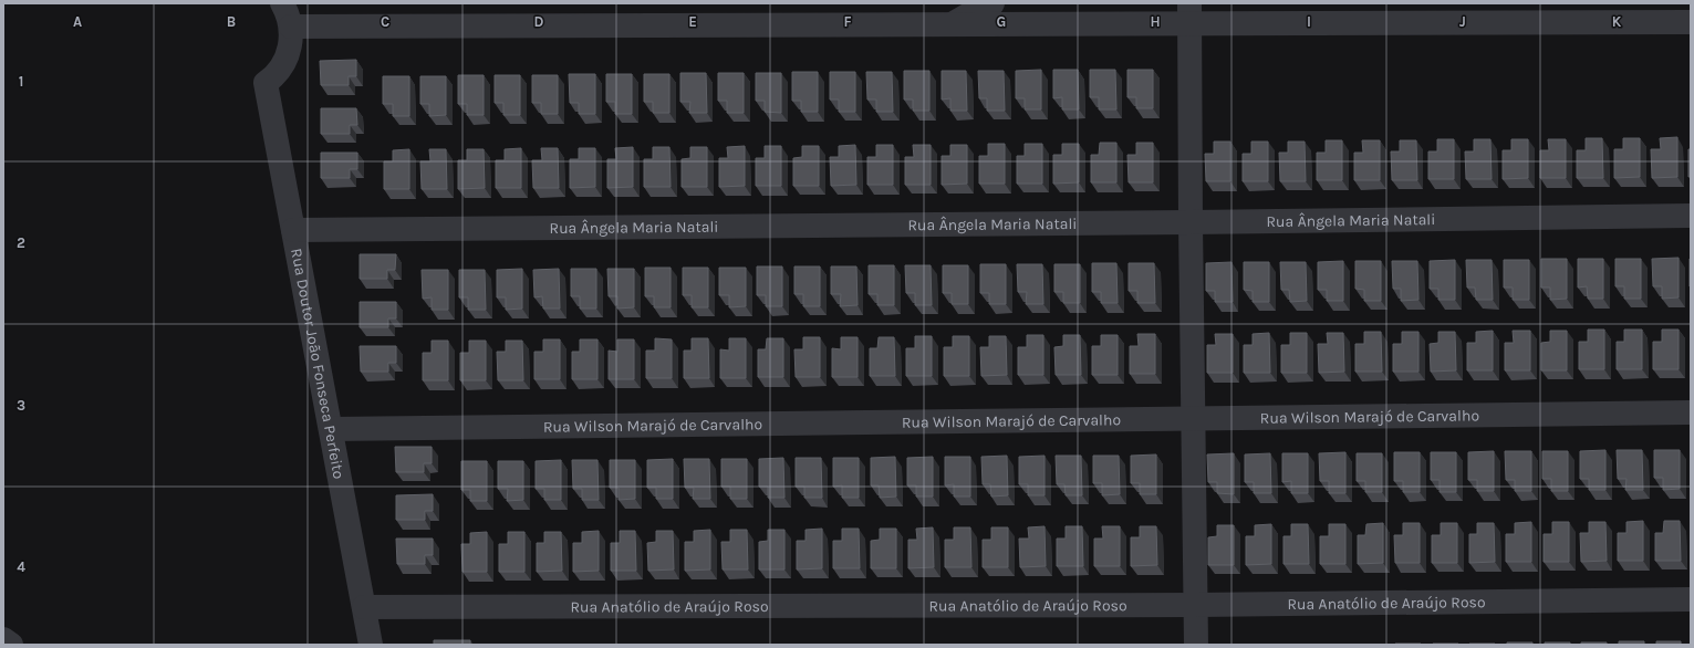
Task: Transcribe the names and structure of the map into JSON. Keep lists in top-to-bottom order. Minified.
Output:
{"streets":{"street":["Rua Ângela Maria Natali","Rua Doutor João Fonseca Perfeito","Rua Wilson Marajó de Carvalho","Rua Anatólio de Araújo Roso"]},"crossings":[["Rua Ângela Maria Natali","Rua Doutor João Fonseca Perfeito"],["Rua Doutor João Fonseca Perfeito","Rua Wilson Marajó de Carvalho"],["Rua Doutor João Fonseca Perfeito","Rua Anatólio de Araújo Roso"]],"grid":{"columns":["A","B","C","D","E","F","G","H","I","J","K"],"rows":["1","2","3","4"]}}
